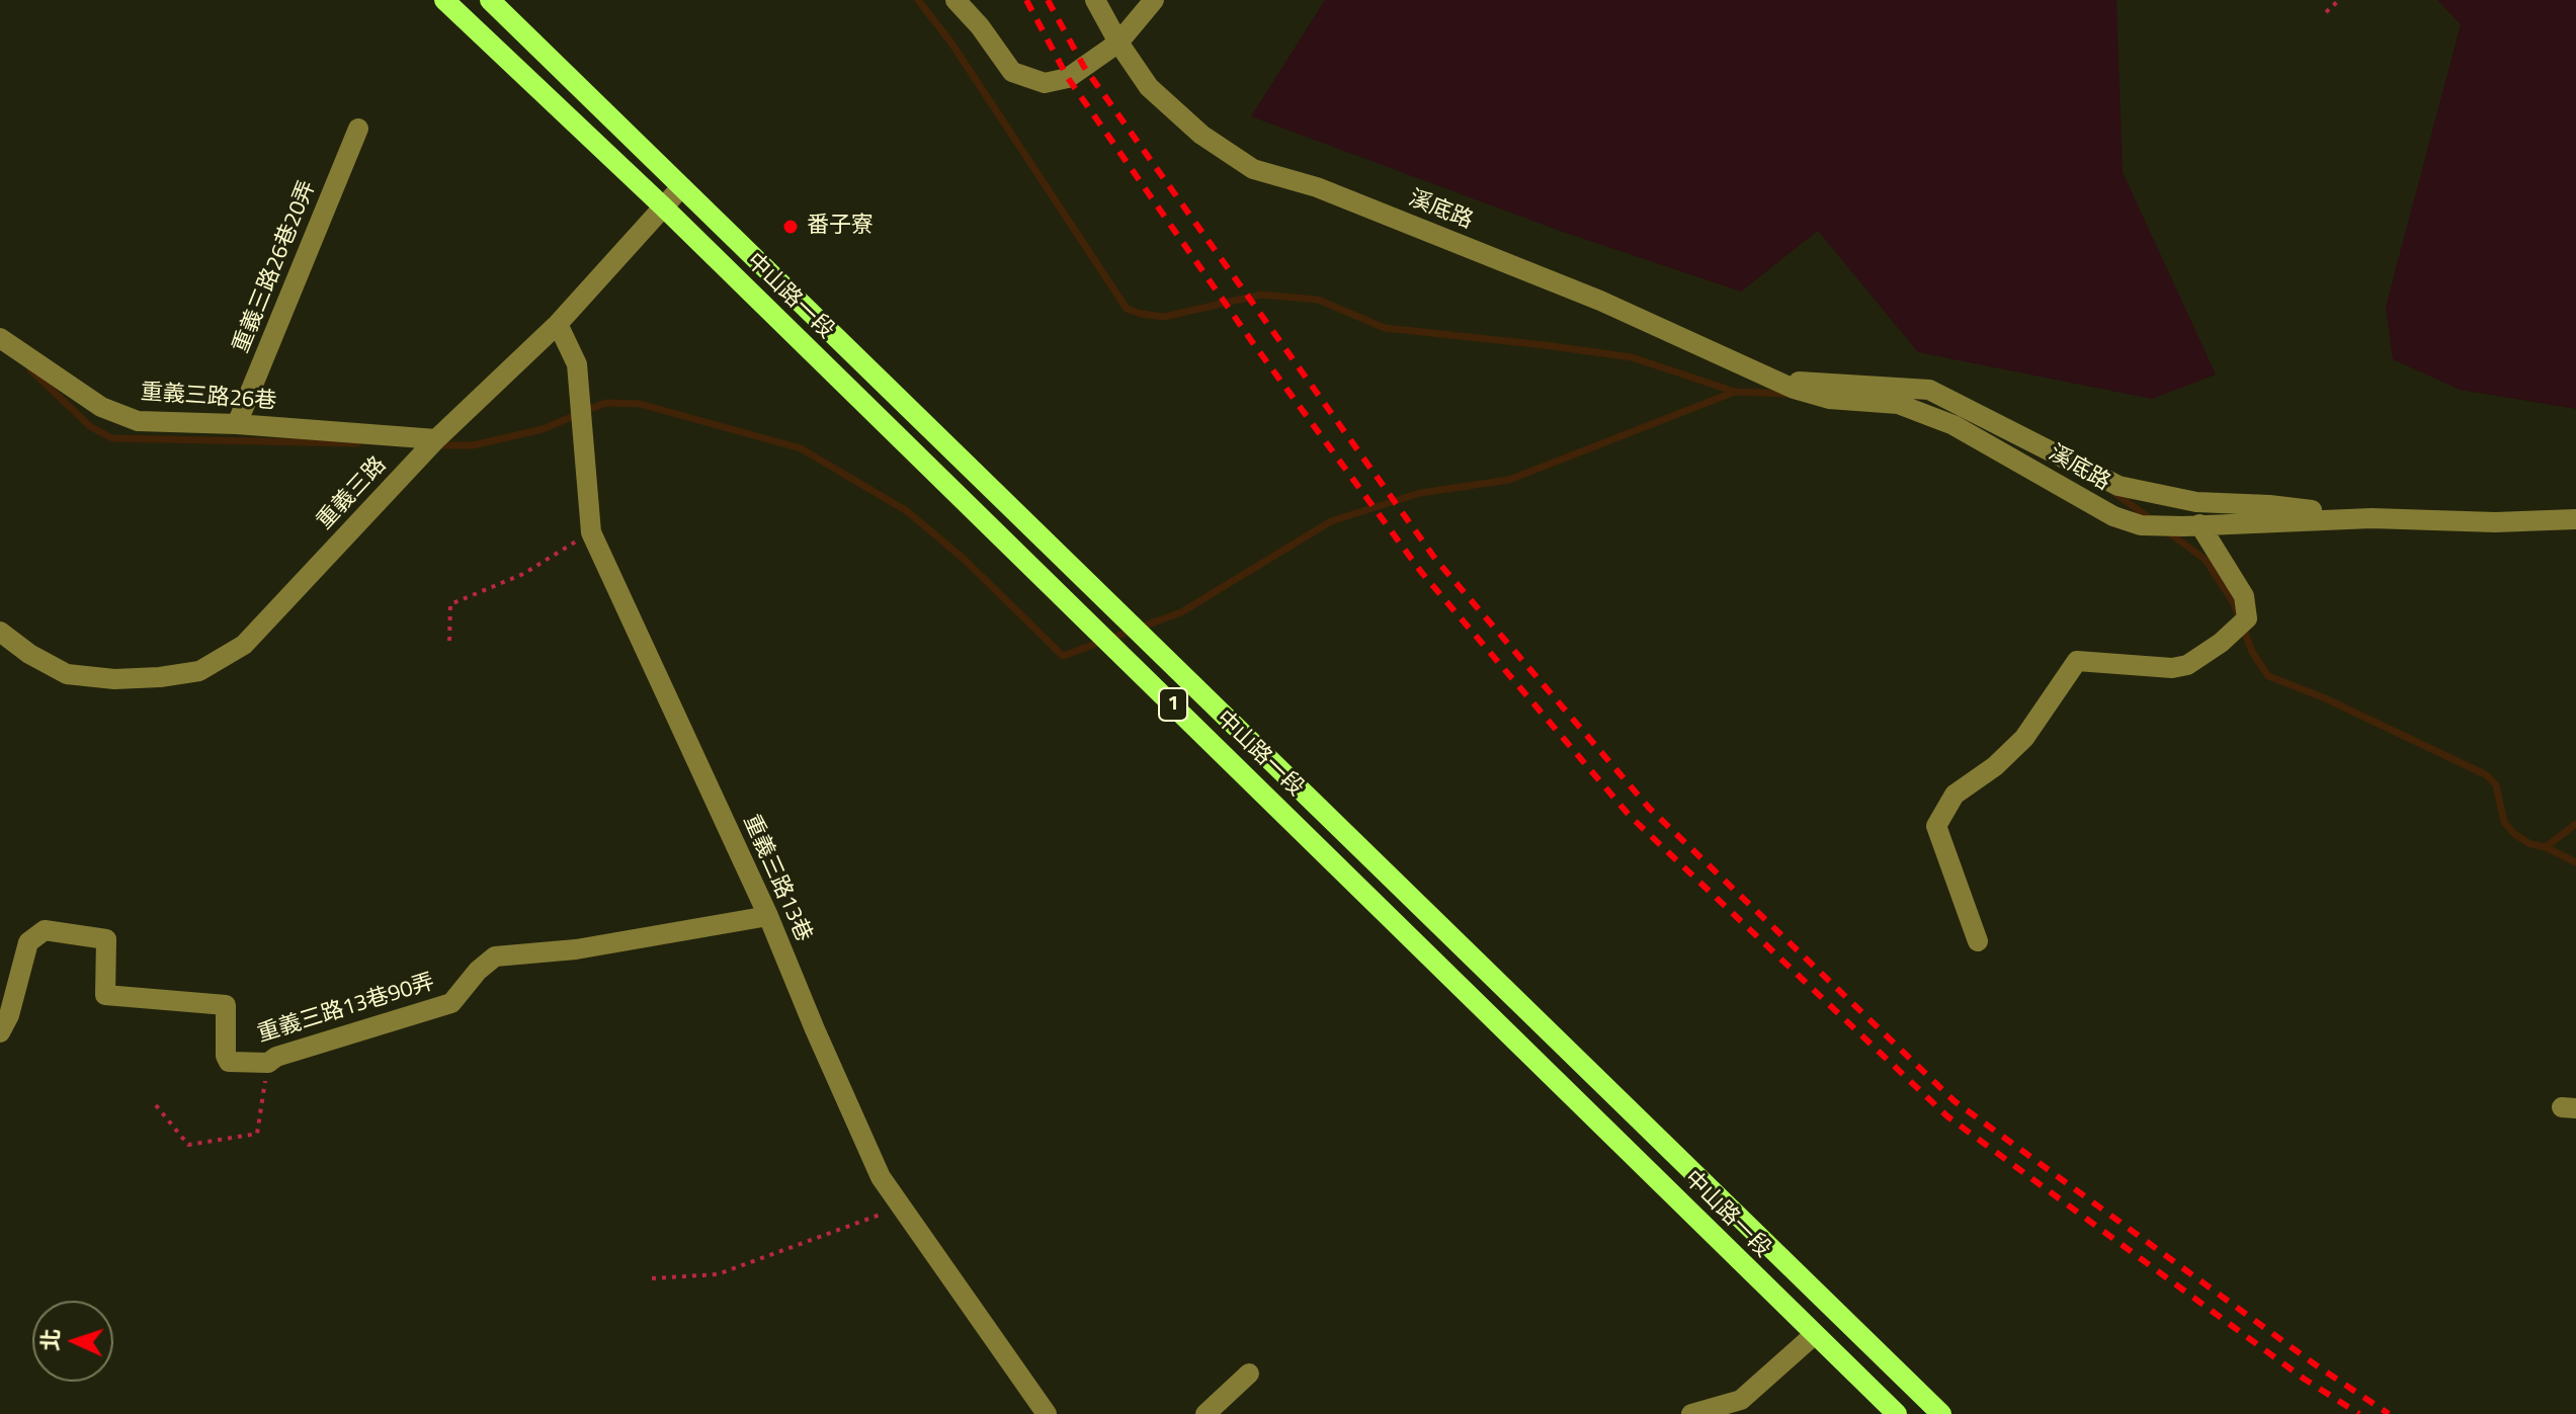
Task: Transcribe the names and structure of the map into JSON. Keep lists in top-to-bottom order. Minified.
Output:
{"streets":{"main road":["中山路一段","1"],"street":["溪底路","重義三路26巷20弄","重義三路26巷","重義三路","重義三路13巷","重義三路13巷90弄"]},"crossings":[["重義三路26巷20弄","重義三路26巷"],["中山路一段","重義三路"],["重義三路26巷","重義三路"],["重義三路","重義三路13巷"],["重義三路13巷","重義三路13巷90弄"]],"places":["番子寮"],"north":"left"}
